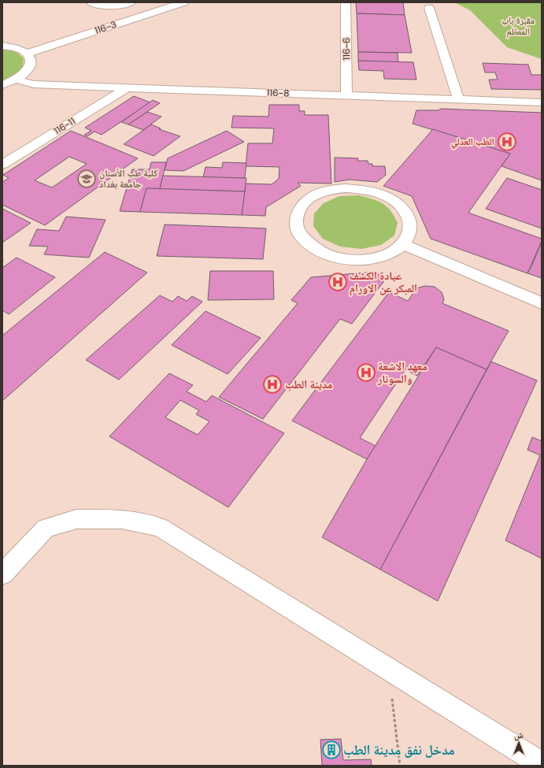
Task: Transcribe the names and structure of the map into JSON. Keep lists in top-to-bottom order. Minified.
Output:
{"streets":{"street":["116-3","116-6","116-8","116-11"]},"crossings":[["116-6","116-8"],["116-8","116-11"]],"parks":["مقبرة باب المعظم"],"places":{"hospital":["الطب العدلي","عيادة الكشف المبكر عن الاورام","معهد الاشعة والسونار","مدينة الطب"],"school or university":["كلية طب الأسنان جامعة بغداد"],"building":["مدخل نفق مدينة الطب"]},"north":"top"}
